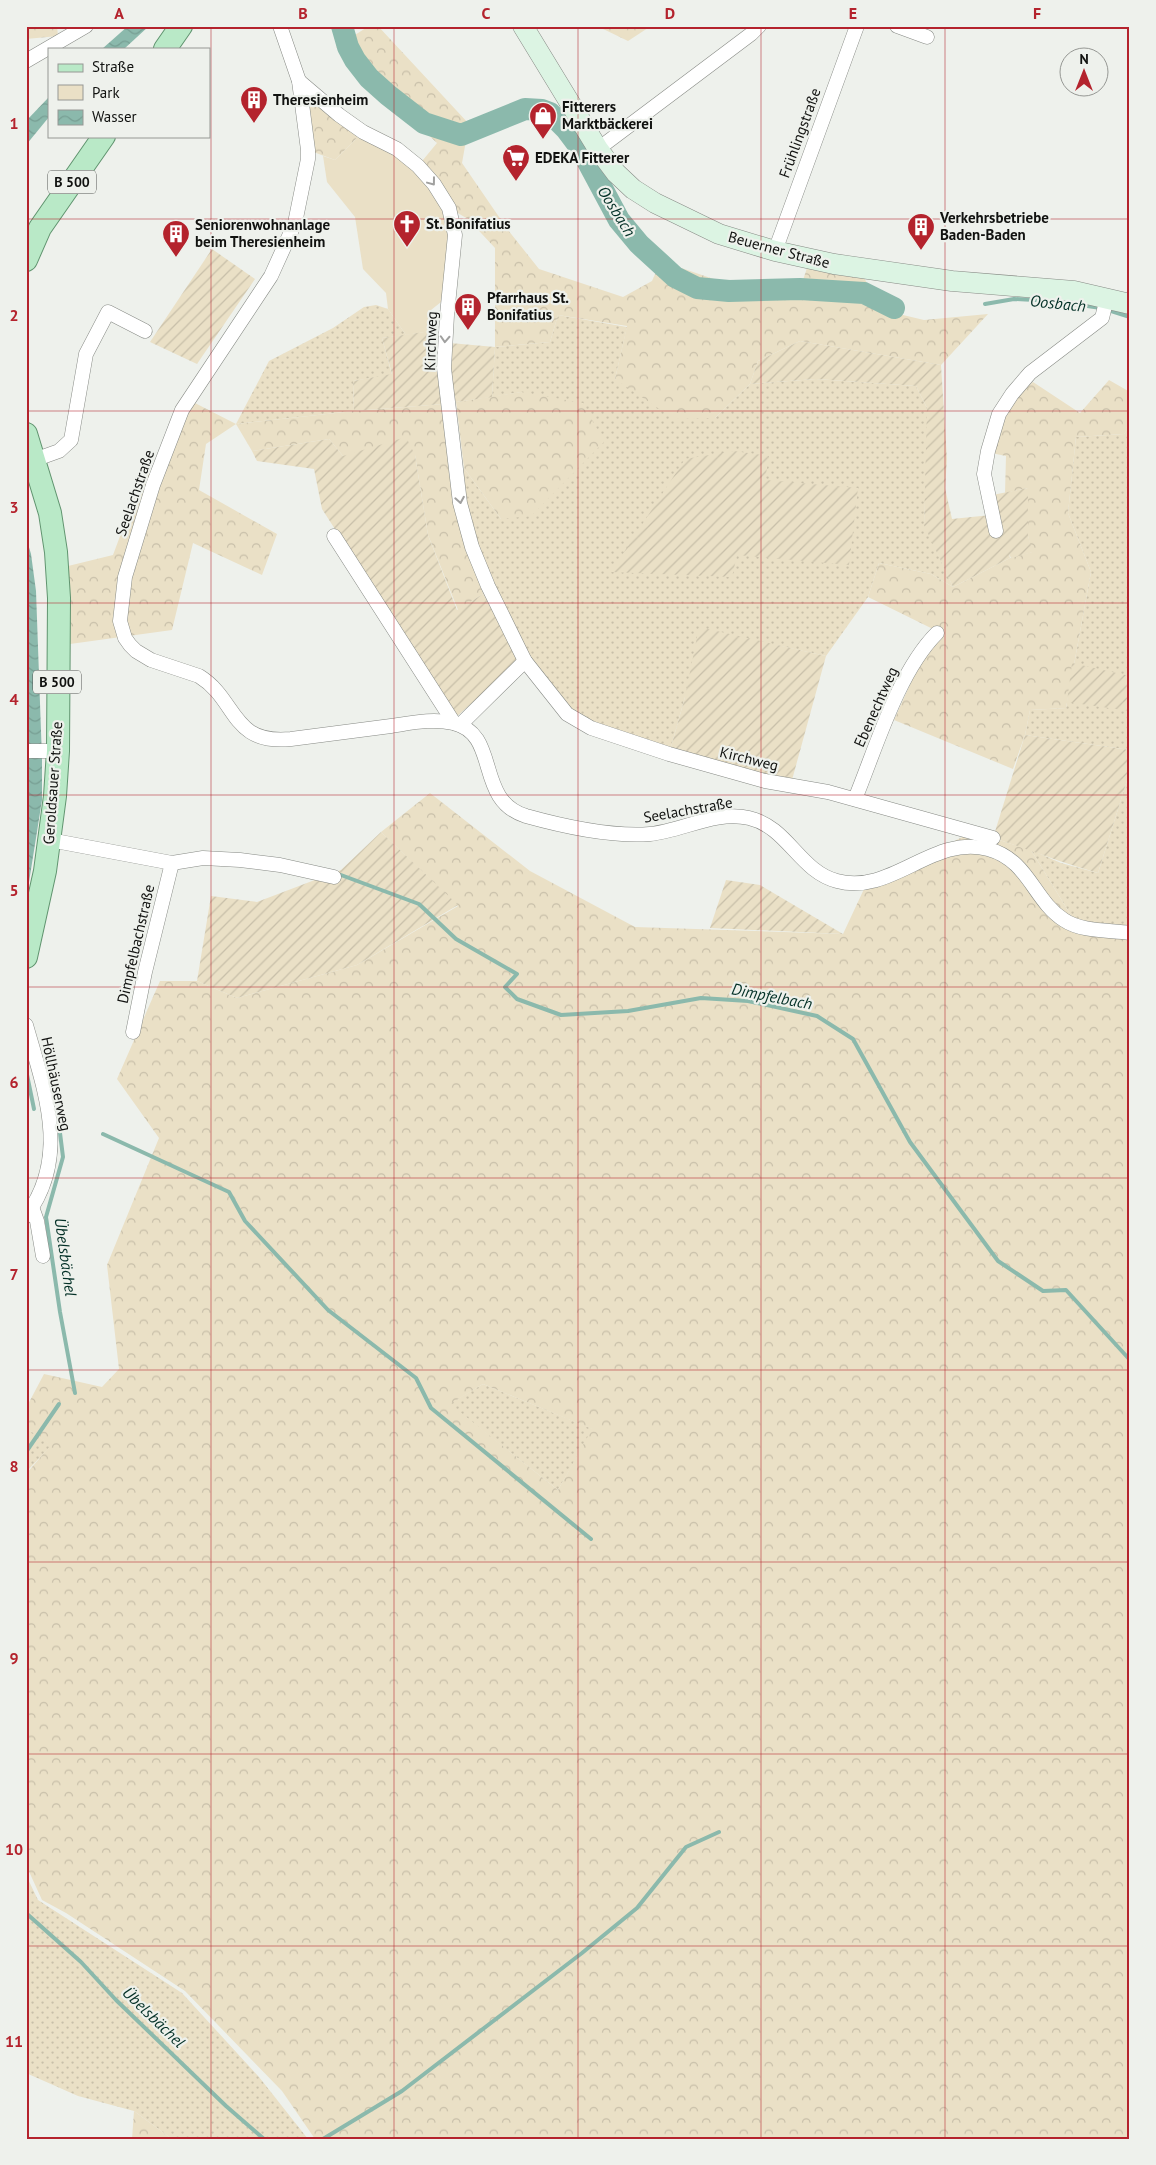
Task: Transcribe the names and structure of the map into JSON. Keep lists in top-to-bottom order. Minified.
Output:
{"streets":{"main road":["B 500","Beuerner Straße","Geroldsauer Straße"],"street":["Frühlingstraße","Kirchweg","Seelachstraße","Ebenechtweg","Dimpfelbachstraße","Höllhäuserweg"]},"crossings":[["Frühlingstraße","Beuerner Straße"],["Kirchweg","Seelachstraße"],["Kirchweg","Ebenechtweg"]],"one_way":["Kirchweg"],"water":["Oosbach","Dimpfelbach","Übelsbächel"],"places":{"building":["Theresienheim","Verkehrsbetriebe Baden-Baden","Seniorenwohnanlage beim Theresienheim","Pfarrhaus St. Bonifatius"],"shop":["Fitterers Marktbäckerei"],"supermarket":["EDEKA Fitterer"],"church":["St. Bonifatius"]},"legend":["Straße","Park","Wasser"],"north":"top","grid":{"columns":["A","B","C","D","E","F"],"rows":["1","2","3","4","5","6","7","8","9","10","11"]}}
